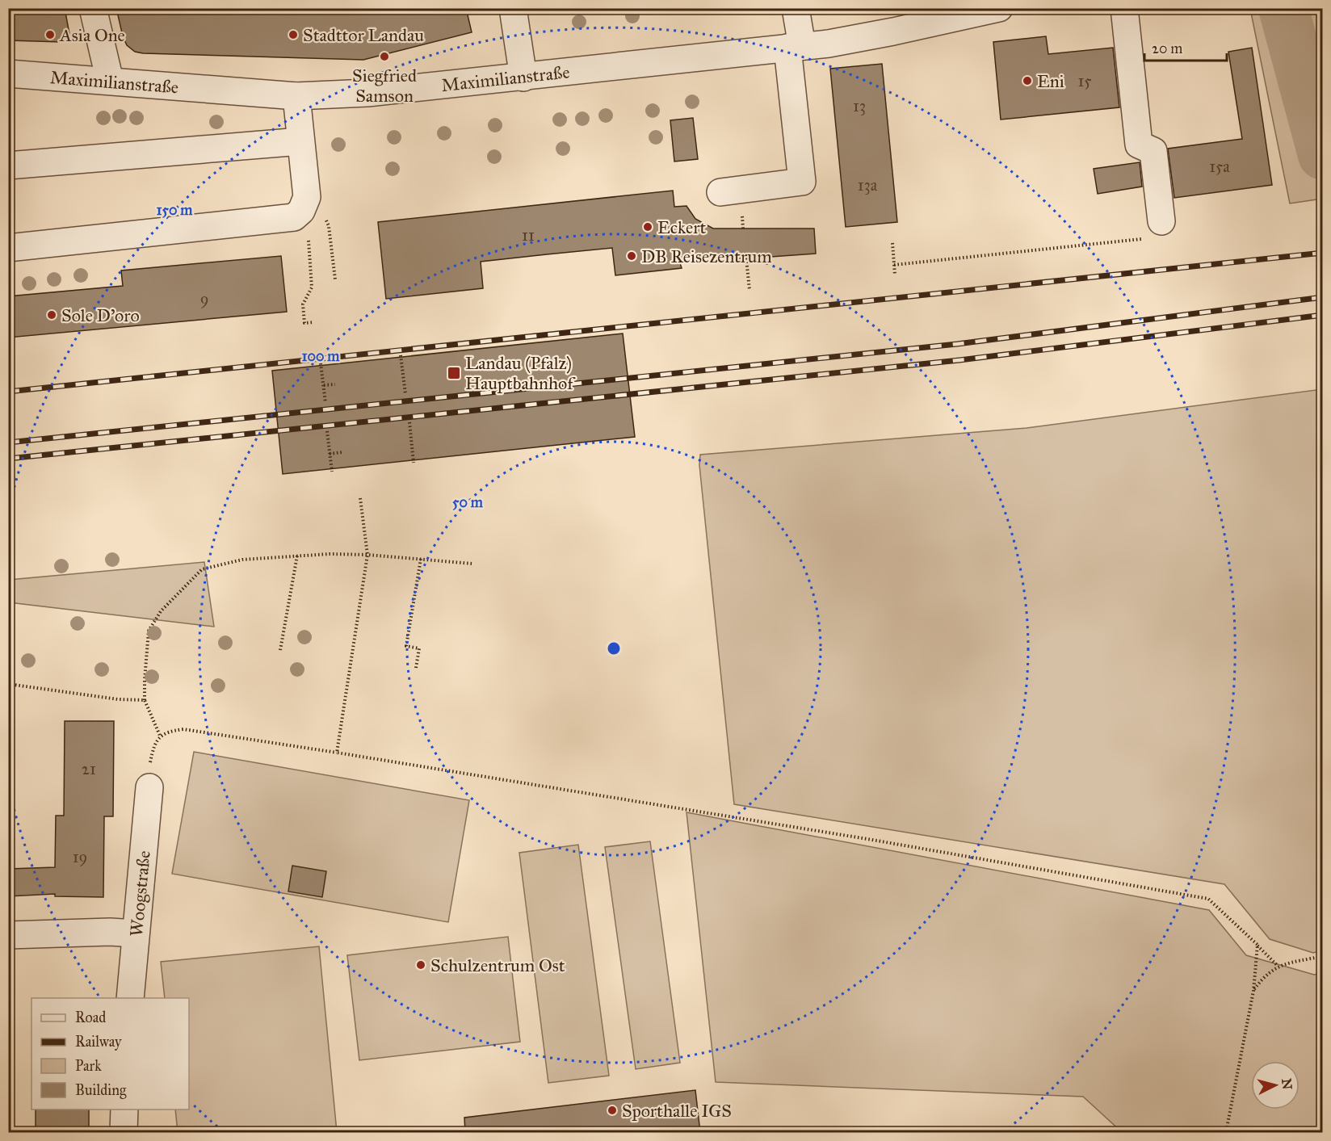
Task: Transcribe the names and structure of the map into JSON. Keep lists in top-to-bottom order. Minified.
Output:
{"streets":{"street":["Maximilianstraße","Woogstraße"]},"places":{"other":["Asia One","Stadttor Landau","Siegfried Samson","Eni","Eckert","DB Reisezentrum","Sole D'oro","Schulzentrum Ost","Sporthalle IGS"],"transit":["Landau (Pfalz) Hauptbahnhof"]},"house_numbers":["15","13","15a","13a","11","9","21","19"],"legend":["Road","Railway","Park","Building"],"scale_bar":"20 m","north":"right","rings":["150 m","100 m","50 m"]}
